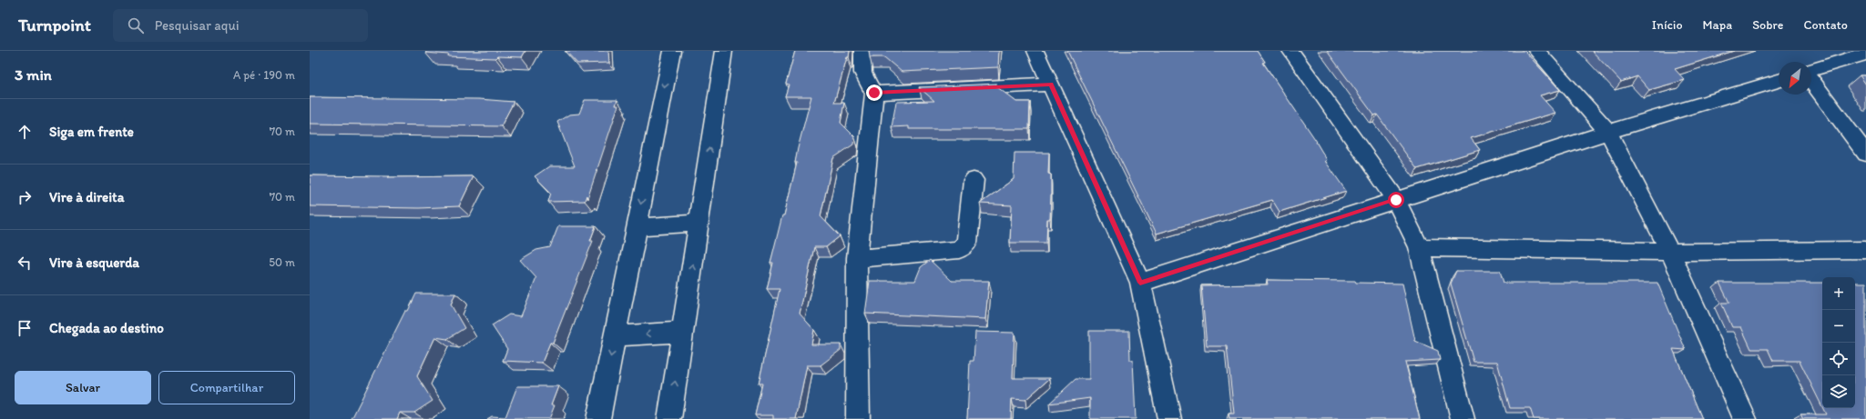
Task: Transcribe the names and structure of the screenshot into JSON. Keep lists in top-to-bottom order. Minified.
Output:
{"north":"bottom left","page":{"header":"Turnpoint","search":"Pesquisar aqui","nav":["Início","Mapa","Sobre","Contato"],"heading":["3 min","A pé · 190 m"],"list":[["Siga em frente","70 m"],["Vire à direita","70 m"],["Vire à esquerda","50 m"],"Chegada ao destino"],"map_buttons":["+","−"],"buttons":["Salvar","Compartilhar"]}}
